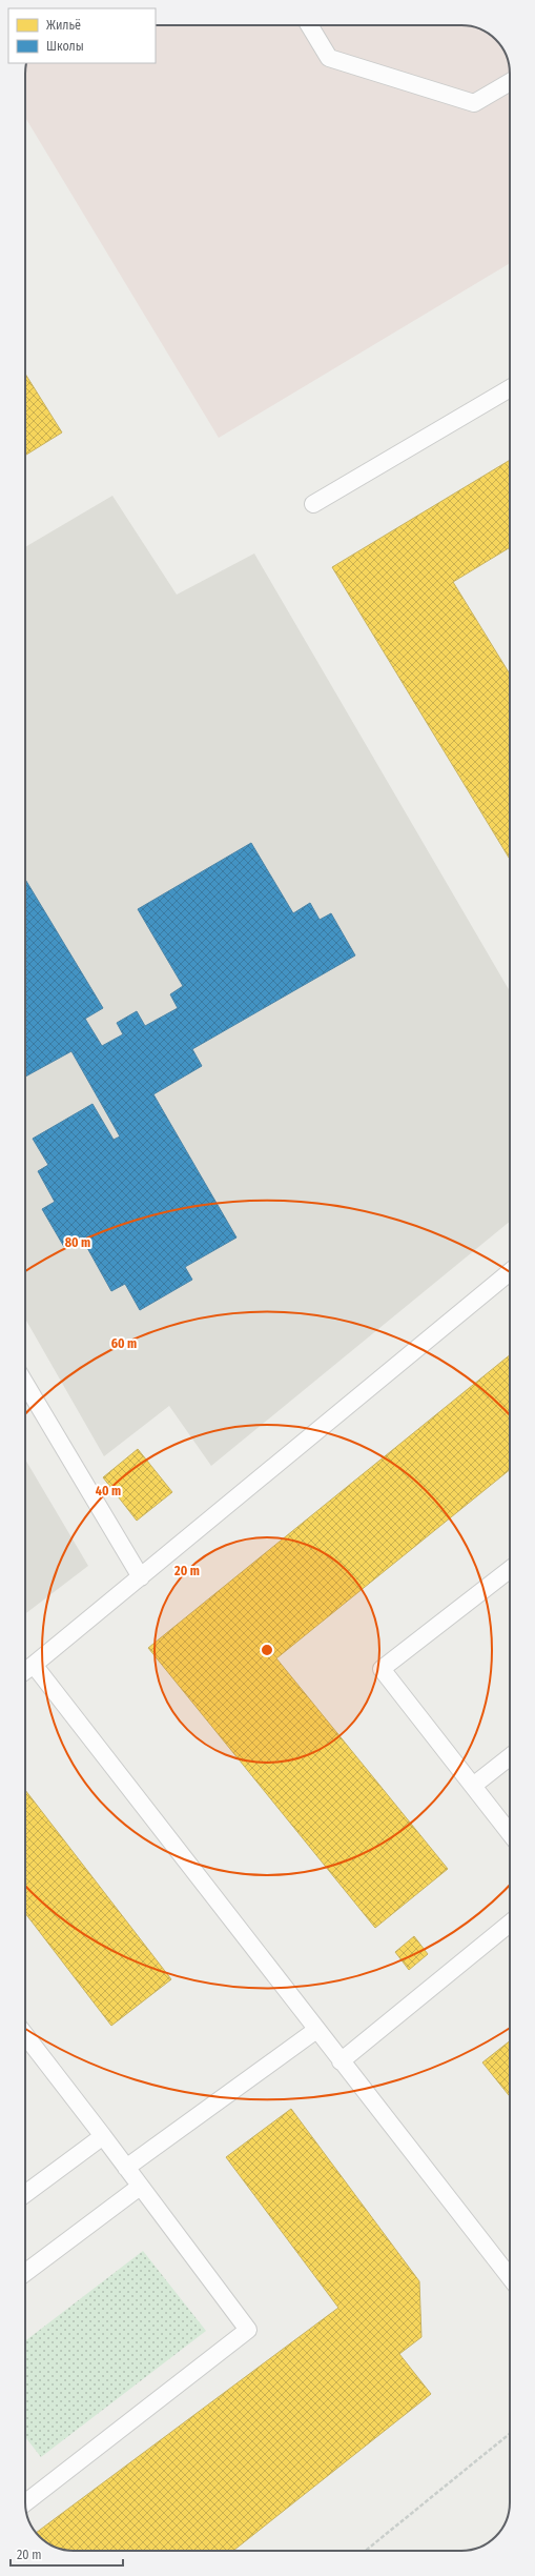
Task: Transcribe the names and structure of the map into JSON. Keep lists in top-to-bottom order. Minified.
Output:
{"legend":["Жильё","Школы"],"scale_bar":"20 m","rings":["80 m","60 m","40 m","20 m"]}
